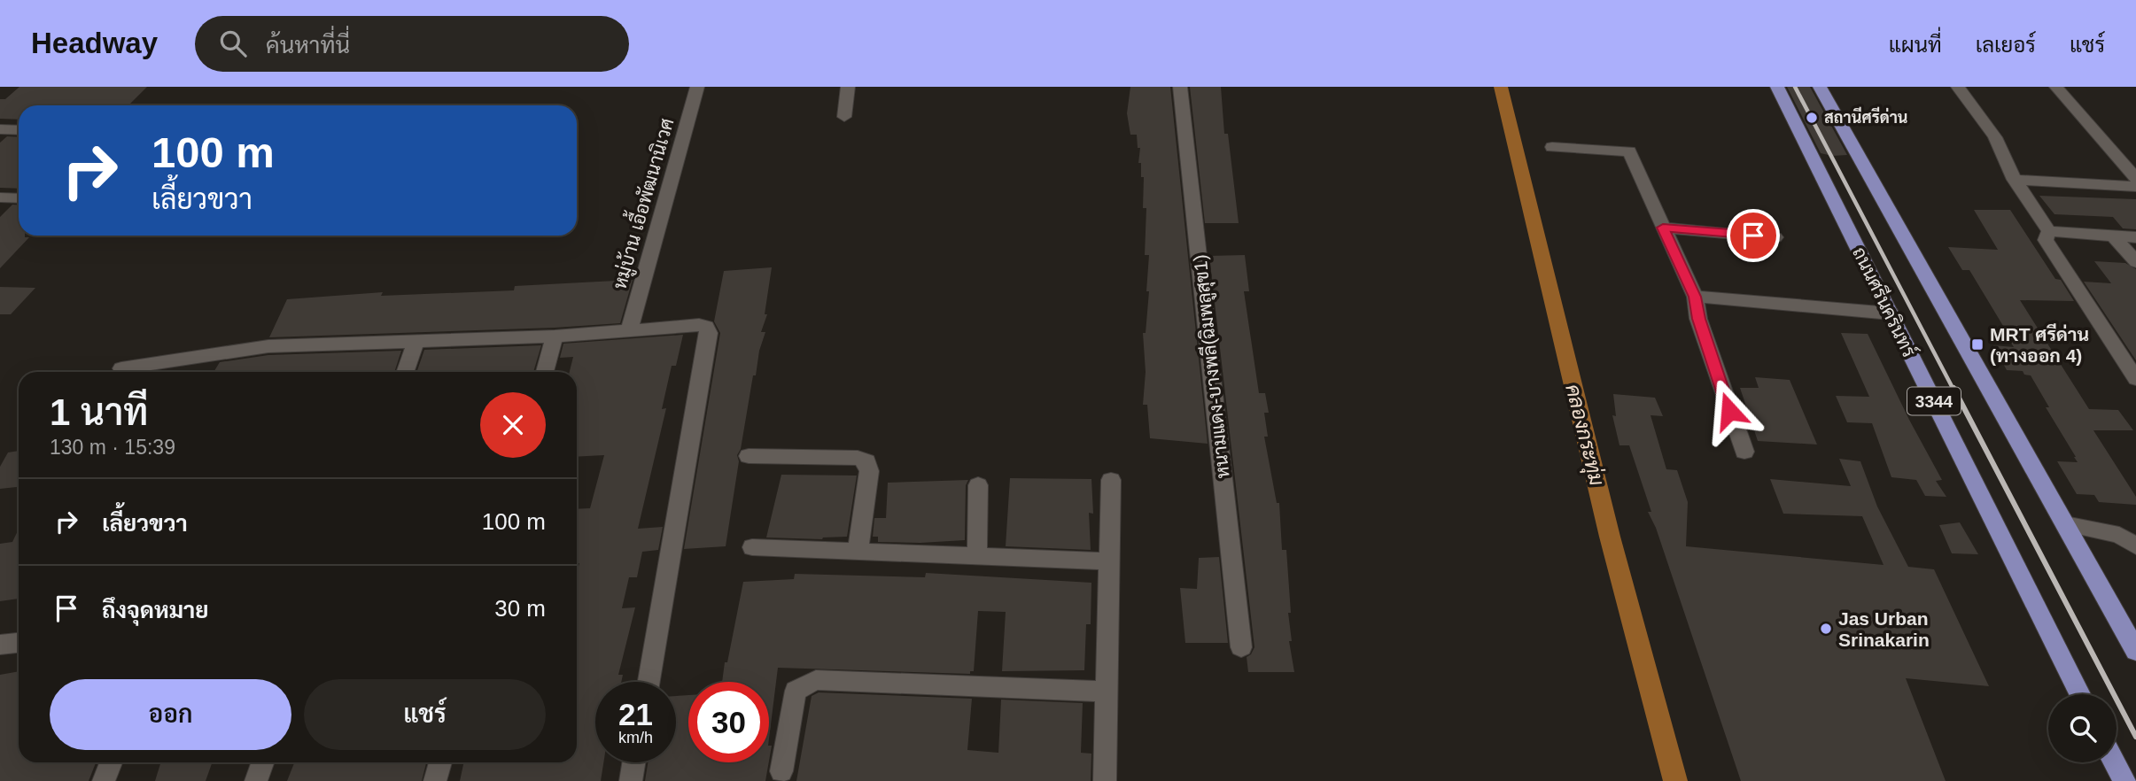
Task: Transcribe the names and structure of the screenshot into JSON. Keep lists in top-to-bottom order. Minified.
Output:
{"streets":{"main road":["ถนนศรีนครินทร์","3344"],"street":["หมู่บ้าน เอื้อพัฒนานิเวศ","หนามแดง-บางพลี(ฉิมพลูสุข1)"]},"water":["คลองกระทุ่ม"],"places":{"other":["สถานีศรีด่าน","Jas Urban Srinakarin"],"transit":["MRT ศรีด่าน (ทางออก 4)"]},"page":{"header":"Headway","search":"ค้นหาที่นี่","nav":["แผนที่","เลเยอร์","แชร์"],"turn":["100 m","เลี้ยวขวา"],"heading":["1 นาที","130 m · 15:39"],"list":[{"name":"เลี้ยวขวา","value":"100 m"},{"name":"ถึงจุดหมาย","value":"30 m"}],"buttons":["ออก","แชร์"],"speed":"21 km/h","limit":"30"}}
